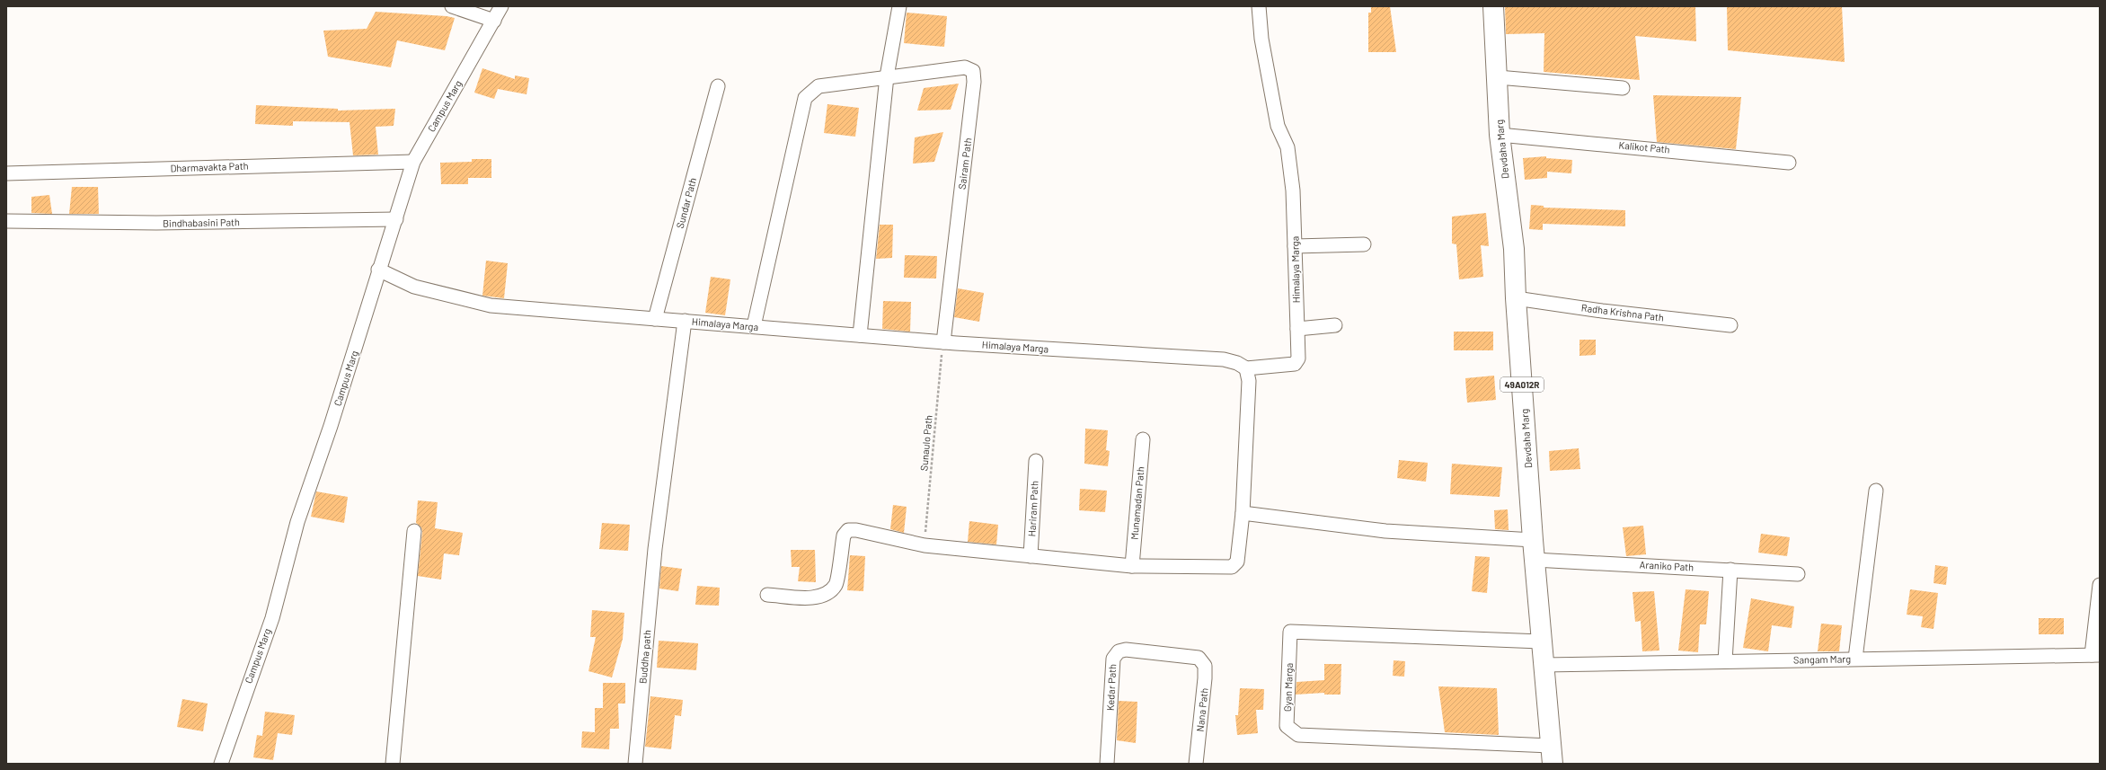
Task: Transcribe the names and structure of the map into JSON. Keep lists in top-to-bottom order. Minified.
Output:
{"streets":{"main road":["Devdaha Marg","49A012R"],"street":["Campus Marg","Kalikot Path","Sairam Path","Dharmavakta Path","Sundar Path","Bindhabasini Path","Himalaya Marga","Radha Krishna Path","Munamadan Path","Hariram Path","Araniko Path","Buddha path","Sangam Marg","Kedar Path","Gyan Marga","Nana Path"],"path":["Sunaulo Path"]},"crossings":[["Campus Marg","Dharmavakta Path"],["Campus Marg","Bindhabasini Path"],["Campus Marg","Himalaya Marga"],["Kalikot Path","Devdaha Marg"],["Devdaha Marg","Radha Krishna Path"],["Devdaha Marg","Araniko Path"],["Devdaha Marg","Sangam Marg"],["Devdaha Marg","Gyan Marga"],["Sairam Path","Himalaya Marga"],["Sairam Path","Sunaulo Path"],["Sundar Path","Himalaya Marga"],["Himalaya Marga","Sunaulo Path"],["Himalaya Marga","Buddha path"],["Kedar Path","Nana Path"]]}
